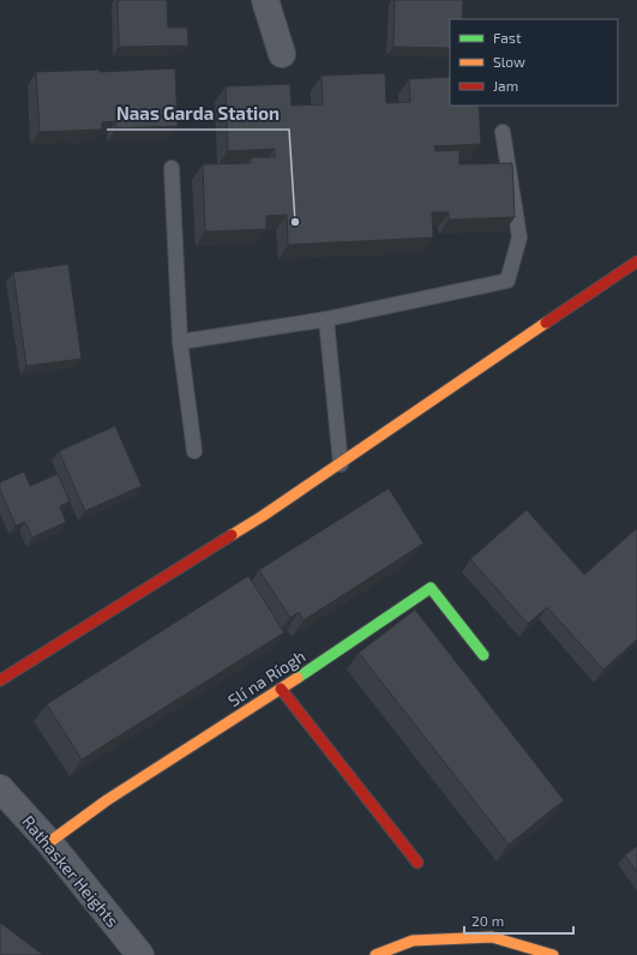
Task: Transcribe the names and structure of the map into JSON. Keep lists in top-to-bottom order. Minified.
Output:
{"streets":{"street":["Slí na Ríogh","Rathasker Heights"]},"crossings":[["Slí na Ríogh","Rathasker Heights"]],"places":["Naas Garda Station"],"legend":["Fast","Slow","Jam"],"scale_bar":"20 m"}
